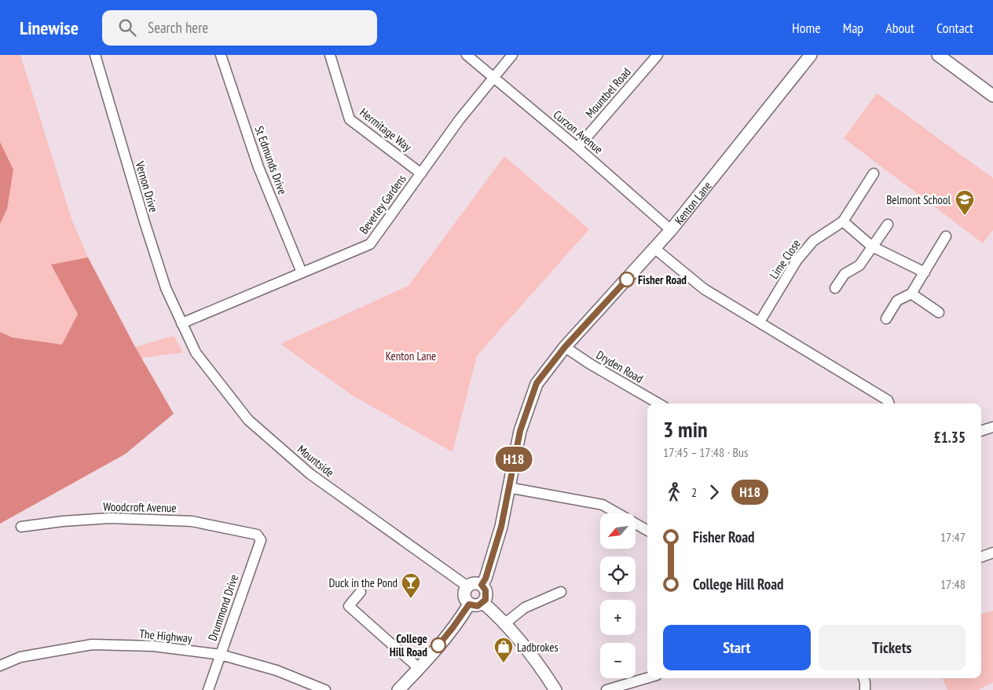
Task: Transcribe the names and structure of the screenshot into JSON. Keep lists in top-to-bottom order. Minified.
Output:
{"streets":{"street":["Mountbel Road","Hermitage Way","Curzon Avenue","St Edmunds Drive","Vernon Drive","Kenton Lane","Beverley Gardens","Lime Close","Dryden Road","Mountside","Woodcroft Avenue","Drummond Drive","The Highway"]},"crossings":[["Mountbel Road","Curzon Avenue"],["Hermitage Way","Beverley Gardens"],["Curzon Avenue","Kenton Lane"],["Curzon Avenue","Beverley Gardens"],["St Edmunds Drive","Beverley Gardens"],["Vernon Drive","Beverley Gardens"],["Vernon Drive","Mountside"],["Kenton Lane","Dryden Road"],["Kenton Lane","Mountside"],["Beverley Gardens","Mountside"],["Woodcroft Avenue","Drummond Drive"],["Drummond Drive","The Highway"]],"parks":["Kenton Lane"],"places":{"school or university":["Belmont School"],"other":["Fisher Road","College Hill Road"],"bar":["Duck in the Pond"],"shop":["Ladbrokes"]},"lines":["bus line H18"],"north":"bottom left","page":{"header":"Linewise","search":"Search here","nav":["Home","Map","About","Contact"],"on_map":"H18","heading":["3 min","17:45 – 17:48 · Bus","£1.35"],"legs":["2","H18"],"map_buttons":["+","−"],"list":[{"name":"Fisher Road","value":"17:47"},{"name":"College Hill Road","value":"17:48"}],"buttons":["Start","Tickets"]}}
